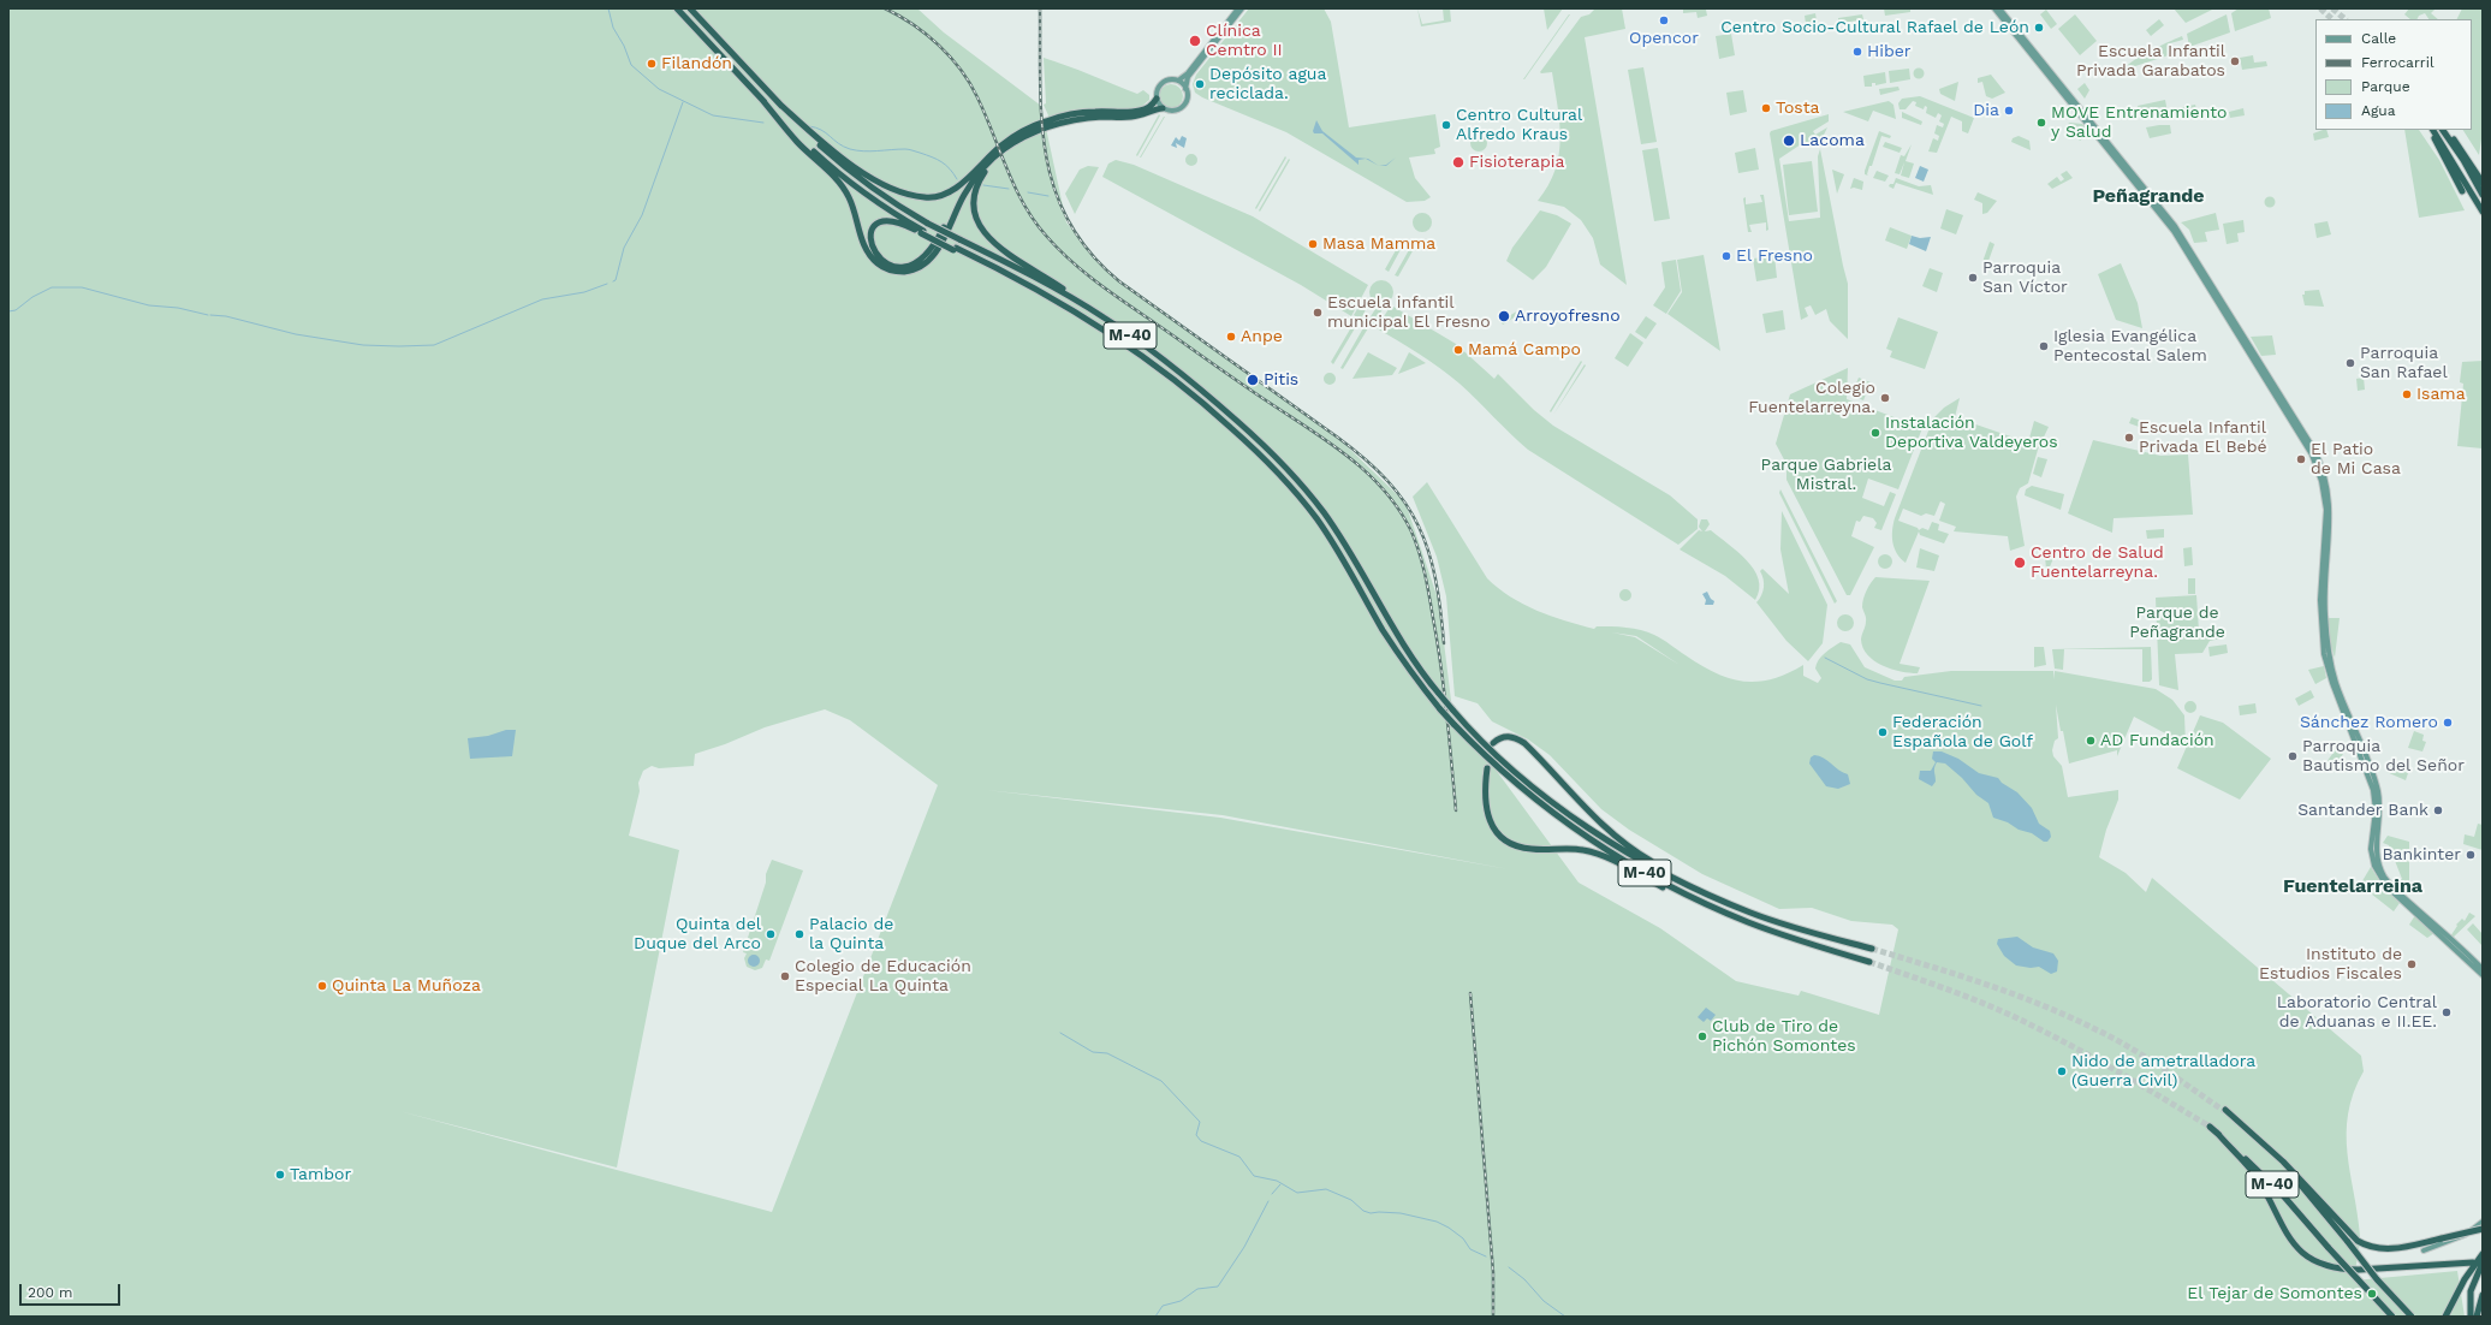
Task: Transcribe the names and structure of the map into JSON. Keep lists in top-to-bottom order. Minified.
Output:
{"streets":{"highway":["M-40"]},"districts":["Peñagrande","Fuentelarreina"],"parks":["Parque Gabriela Mistral.","Parque de Peñagrande"],"places":["Opencor","Centro Socio-Cultural Rafael de León","Clínica Cemtro II","Hiber","Escuela Infantil Privada Garabatos","Filandón","Depósito agua reciclada.","Tosta","Dia","MOVE Entrenamiento y Salud","Centro Cultural Alfredo Kraus","Lacoma","Fisioterapia","Masa Mamma","El Fresno","Parroquia San Víctor","Escuela infantil municipal El Fresno","Arroyofresno","Anpe","Iglesia Evangélica Pentecostal Salem","Mamá Campo","Parroquia San Rafael","Pitis","Isama","Colegio Fuentelarreyna.","Instalación Deportiva Valdeyeros","Escuela Infantil Privada El Bebé","El Patio de Mi Casa","Centro de Salud Fuentelarreyna.","Sánchez Romero","Federación Española de Golf","AD Fundación","Parroquia Bautismo del Señor","Santander Bank","Bankinter","Quinta del Duque del Arco","Palacio de la Quinta","Instituto de Estudios Fiscales","Colegio de Educación Especial La Quinta","Quinta La Muñoza","Laboratorio Central de Aduanas e II.EE.","Club de Tiro de Pichón Somontes","Nido de ametralladora (Guerra Civil)","Tambor","El Tejar de Somontes"],"legend":["Calle","Ferrocarril","Parque","Agua"],"scale_bar":"200 m"}
